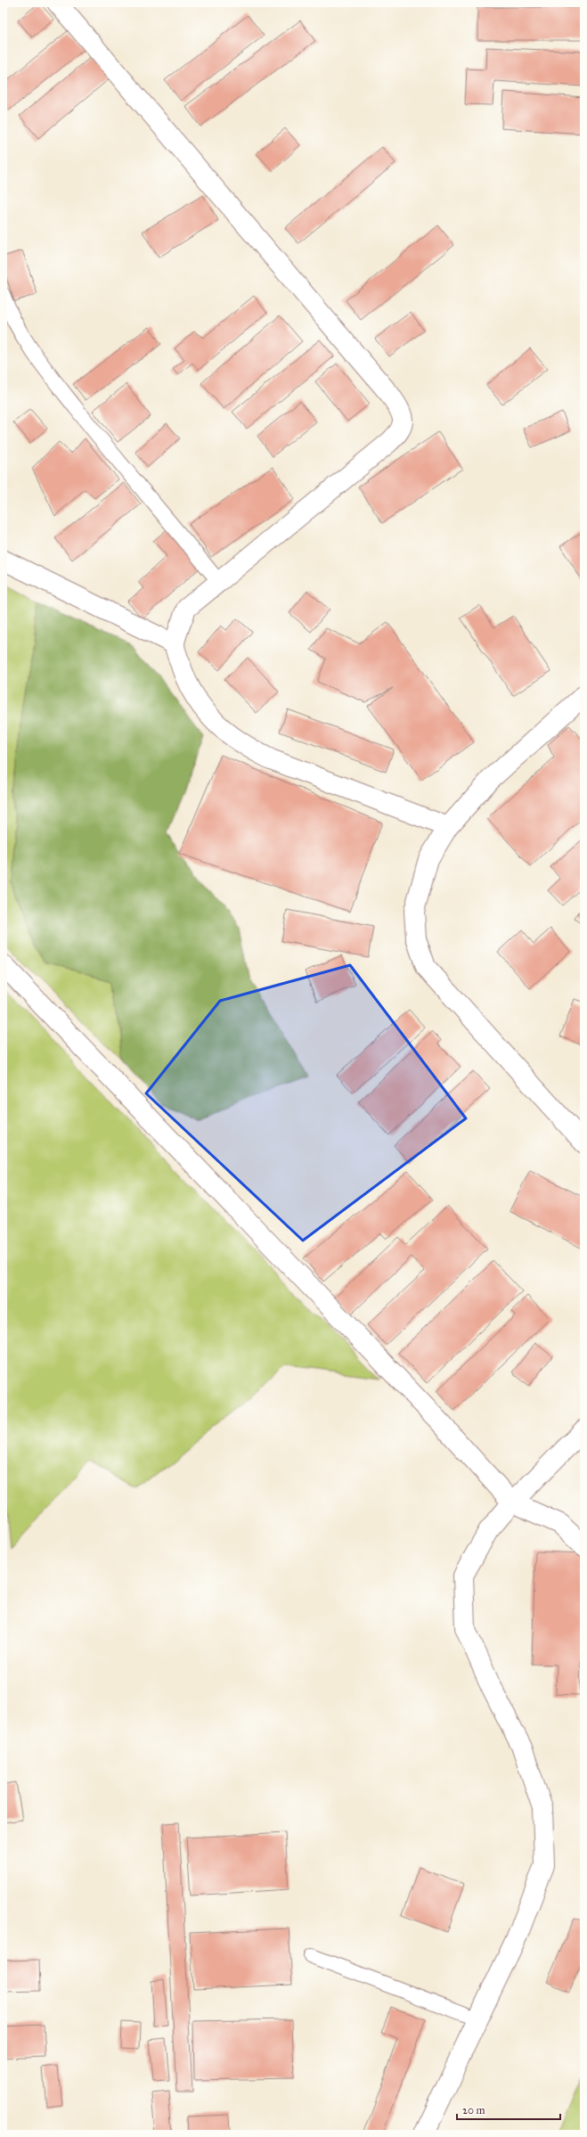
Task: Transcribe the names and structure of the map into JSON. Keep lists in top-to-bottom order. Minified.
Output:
{"scale_bar":"20 m"}
